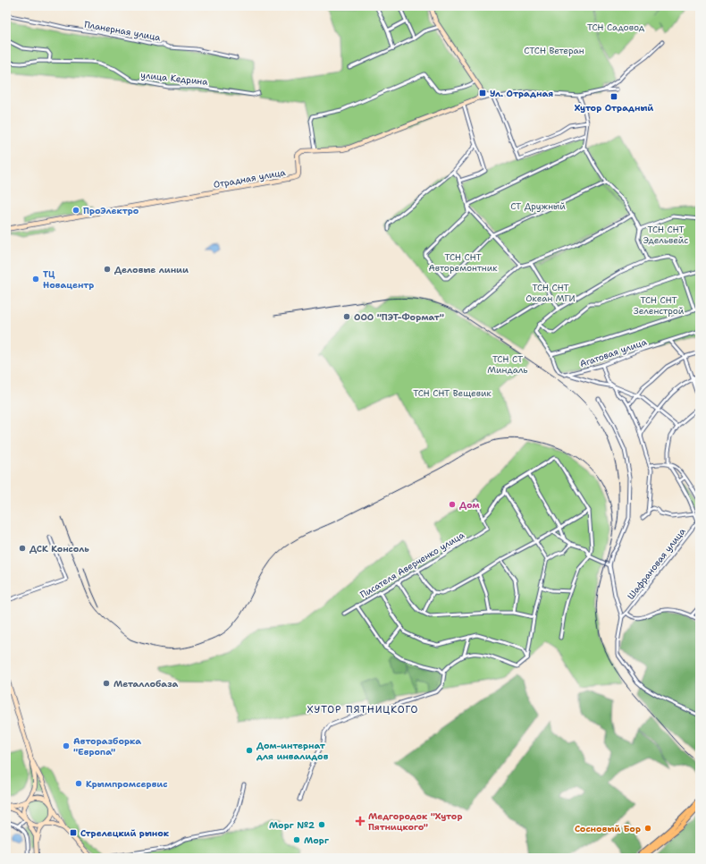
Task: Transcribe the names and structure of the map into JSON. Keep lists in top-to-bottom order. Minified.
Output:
{"streets":{"main road":["Отрадная улица"],"street":["Планерная улица","улица Кедрина","Агатовая улица","Шафрановая улица","Писателя Аверченко улица"]},"districts":["ХУТОР ПЯТНИЦКОГО"],"parks":["ТСН Садовод","СТСН Ветеран","СТ Дружный","ТСН СНТ Эдельвейс","ТСН СНТ Авторемонтник","ТСН СНТ Океан МГИ","ТСН СНТ Зеленстрой","ТСН СТ Миндаль","ТСН СНТ Вещевик"],"places":{"transit":["Ул. Отрадная","Хутор Отрадный","Стрелецкий рынок"],"other":["ПроЭлектро","Деловые линии","ТЦ Новацентр","ООО \"ПЭТ-Формат\"","Дом","ДСК Консоль","Металлобаза","Авторазборка \"Европа\"","Дом-интернат для инвалидов","Крымпромсервис","Морг №2","Сосновый Бор","Морг"],"health":["Медгородок \"Хутор Пятницкого\""]}}
